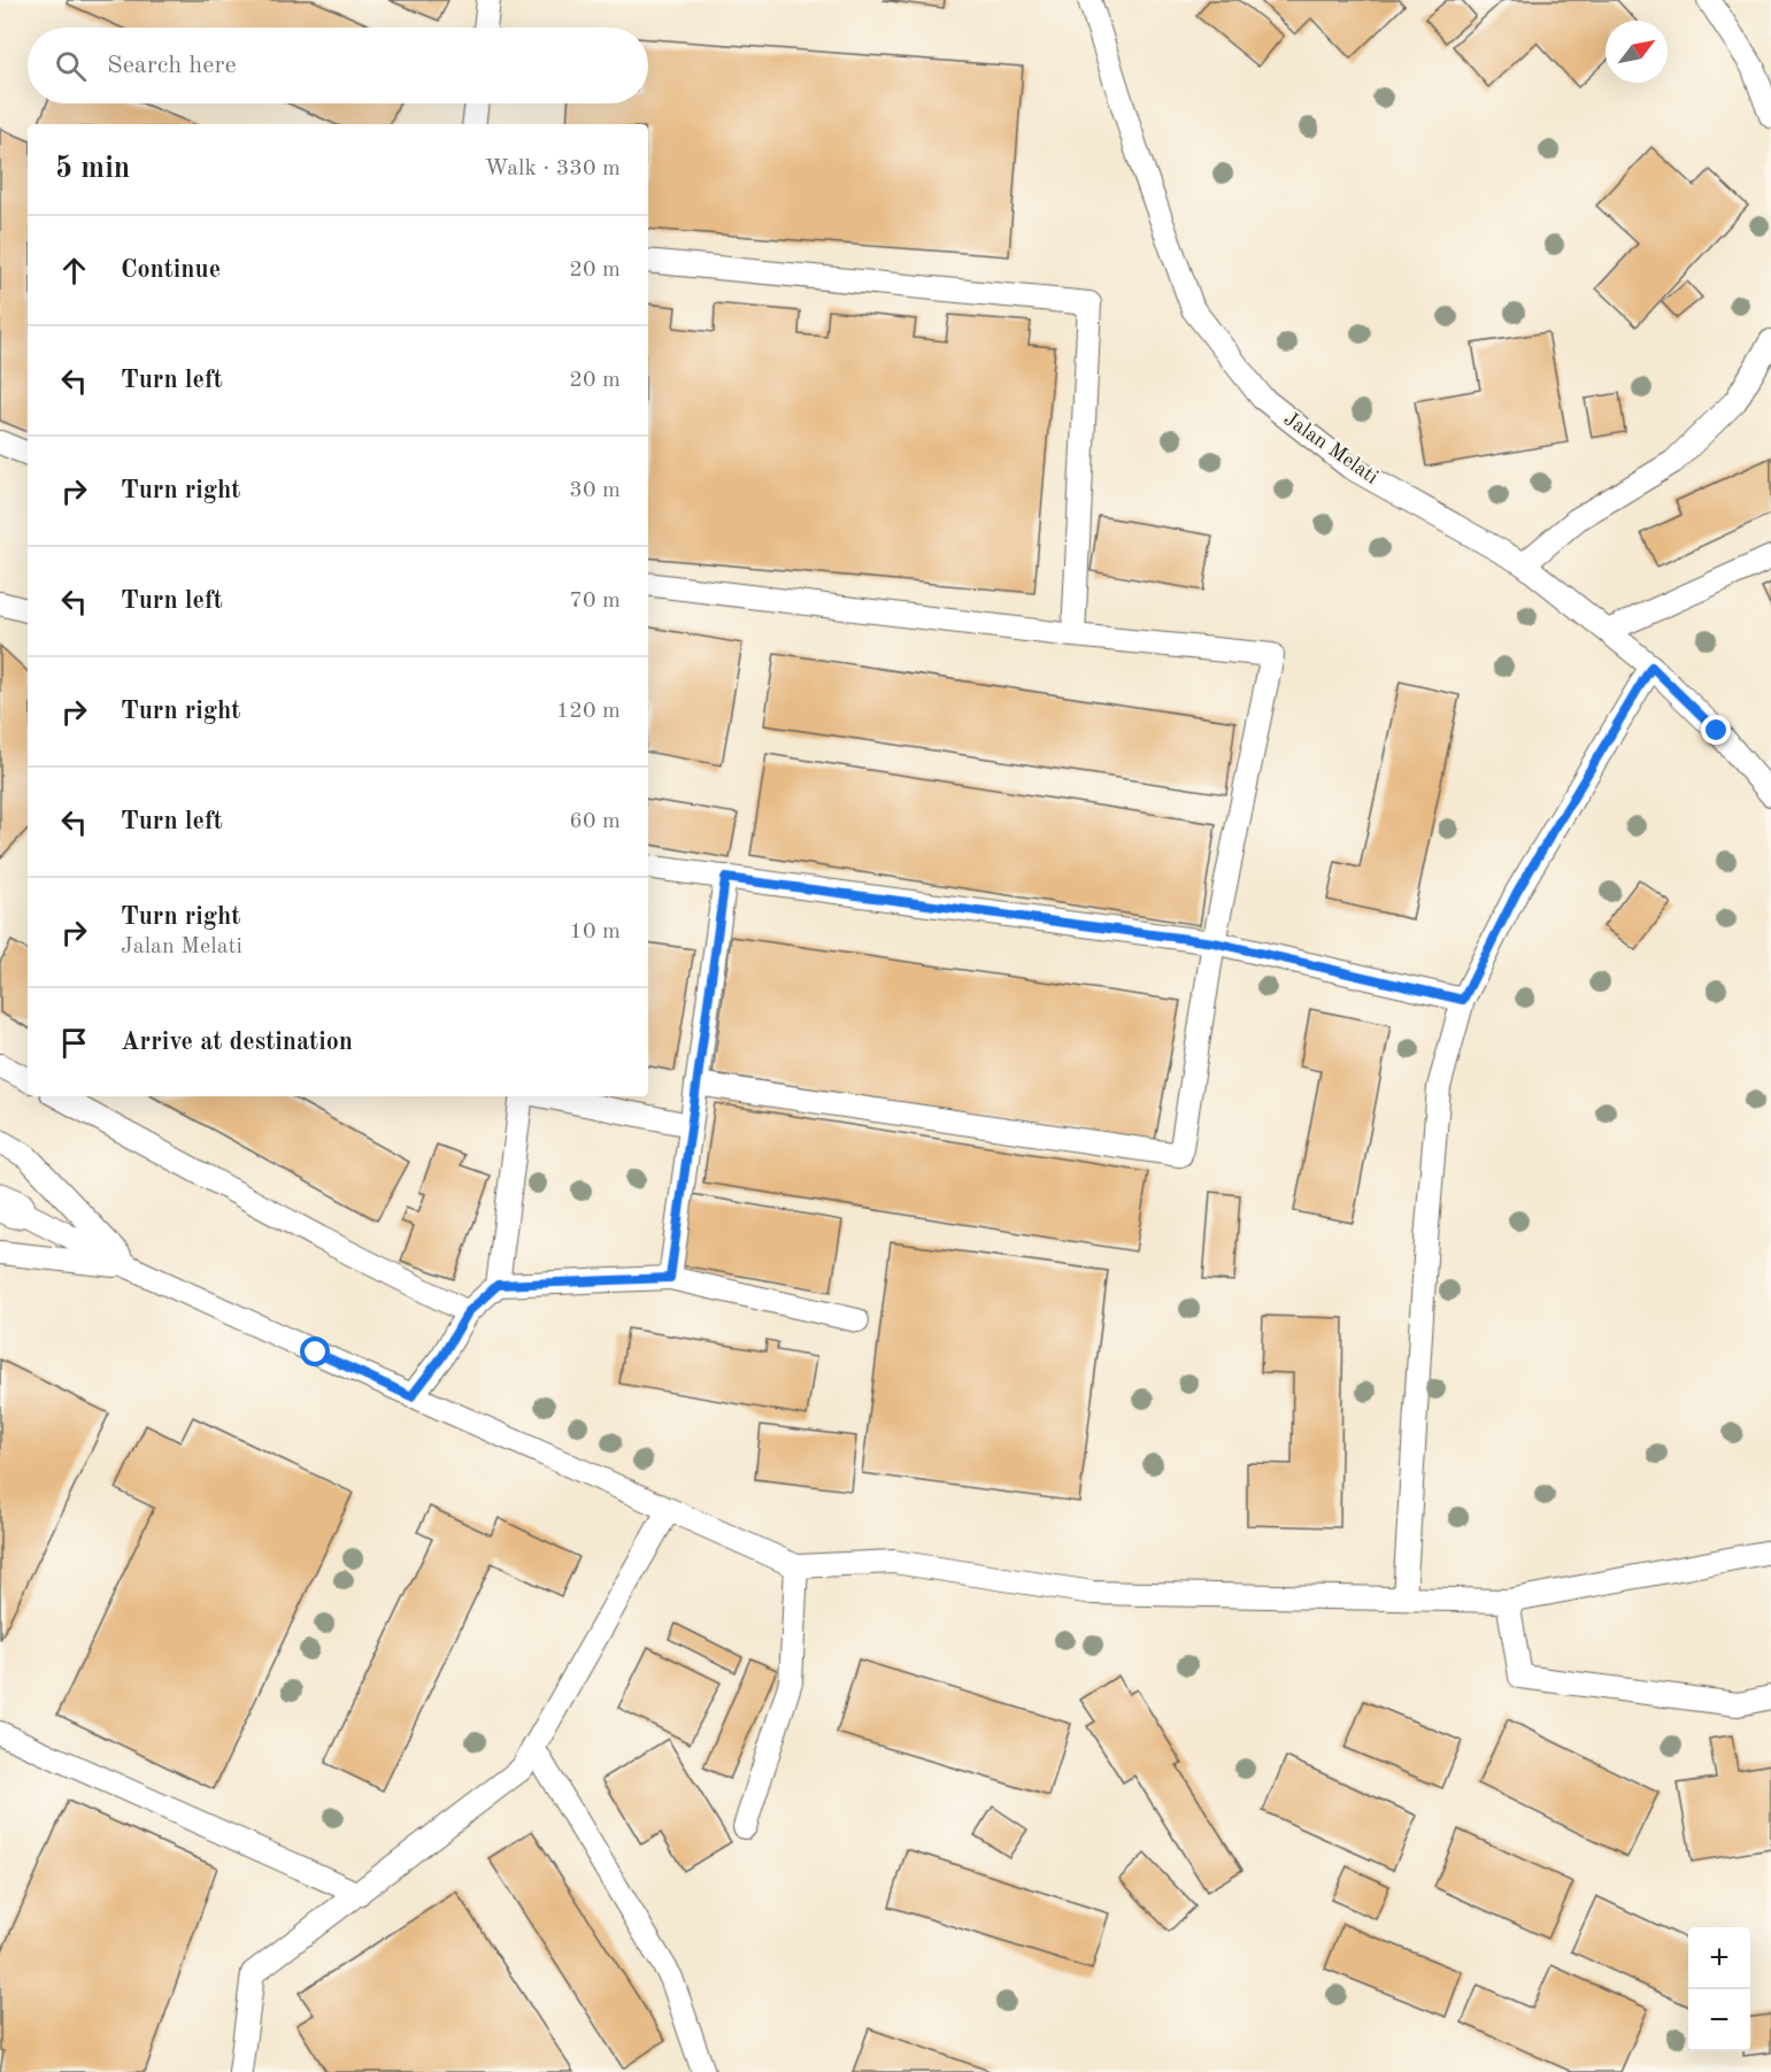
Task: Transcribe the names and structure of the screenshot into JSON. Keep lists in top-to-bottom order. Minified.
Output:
{"streets":{"lane":["Jalan Melati"]},"north":"top right","page":{"search":"Search here","heading":["5 min","Walk · 330 m"],"list":[["Continue","20 m"],["Turn left","20 m"],["Turn right","30 m"],["Turn left","70 m"],["Turn right","120 m"],["Turn left","60 m"],["Turn right","Jalan Melati","10 m"],"Arrive at destination"],"map_buttons":["+","−"]}}
